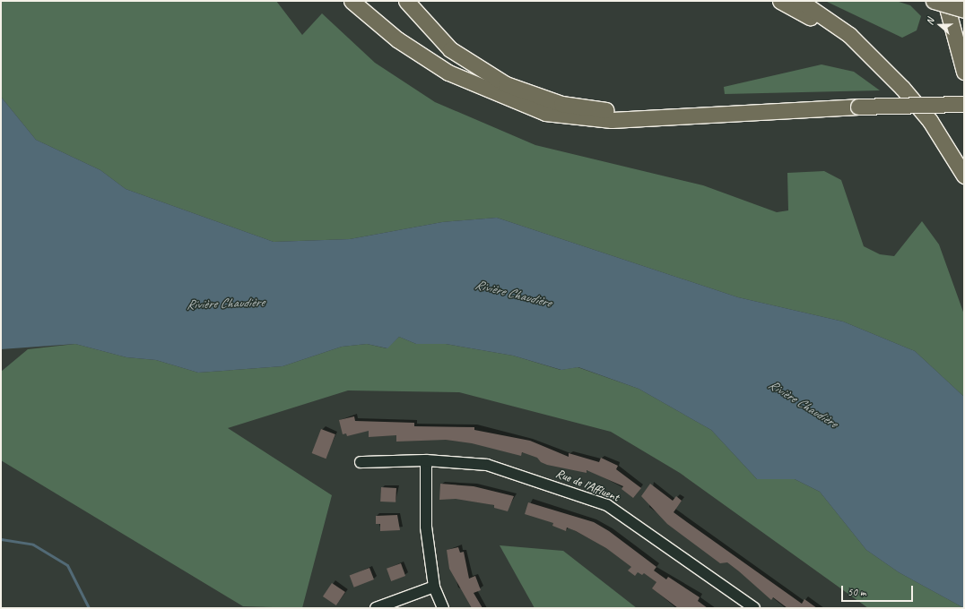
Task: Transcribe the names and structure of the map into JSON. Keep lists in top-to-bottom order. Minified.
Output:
{"streets":{"street":["Rue de l'Affluent"]},"water":["Rivière Chaudière"],"scale_bar":"50 m","north":"left"}
